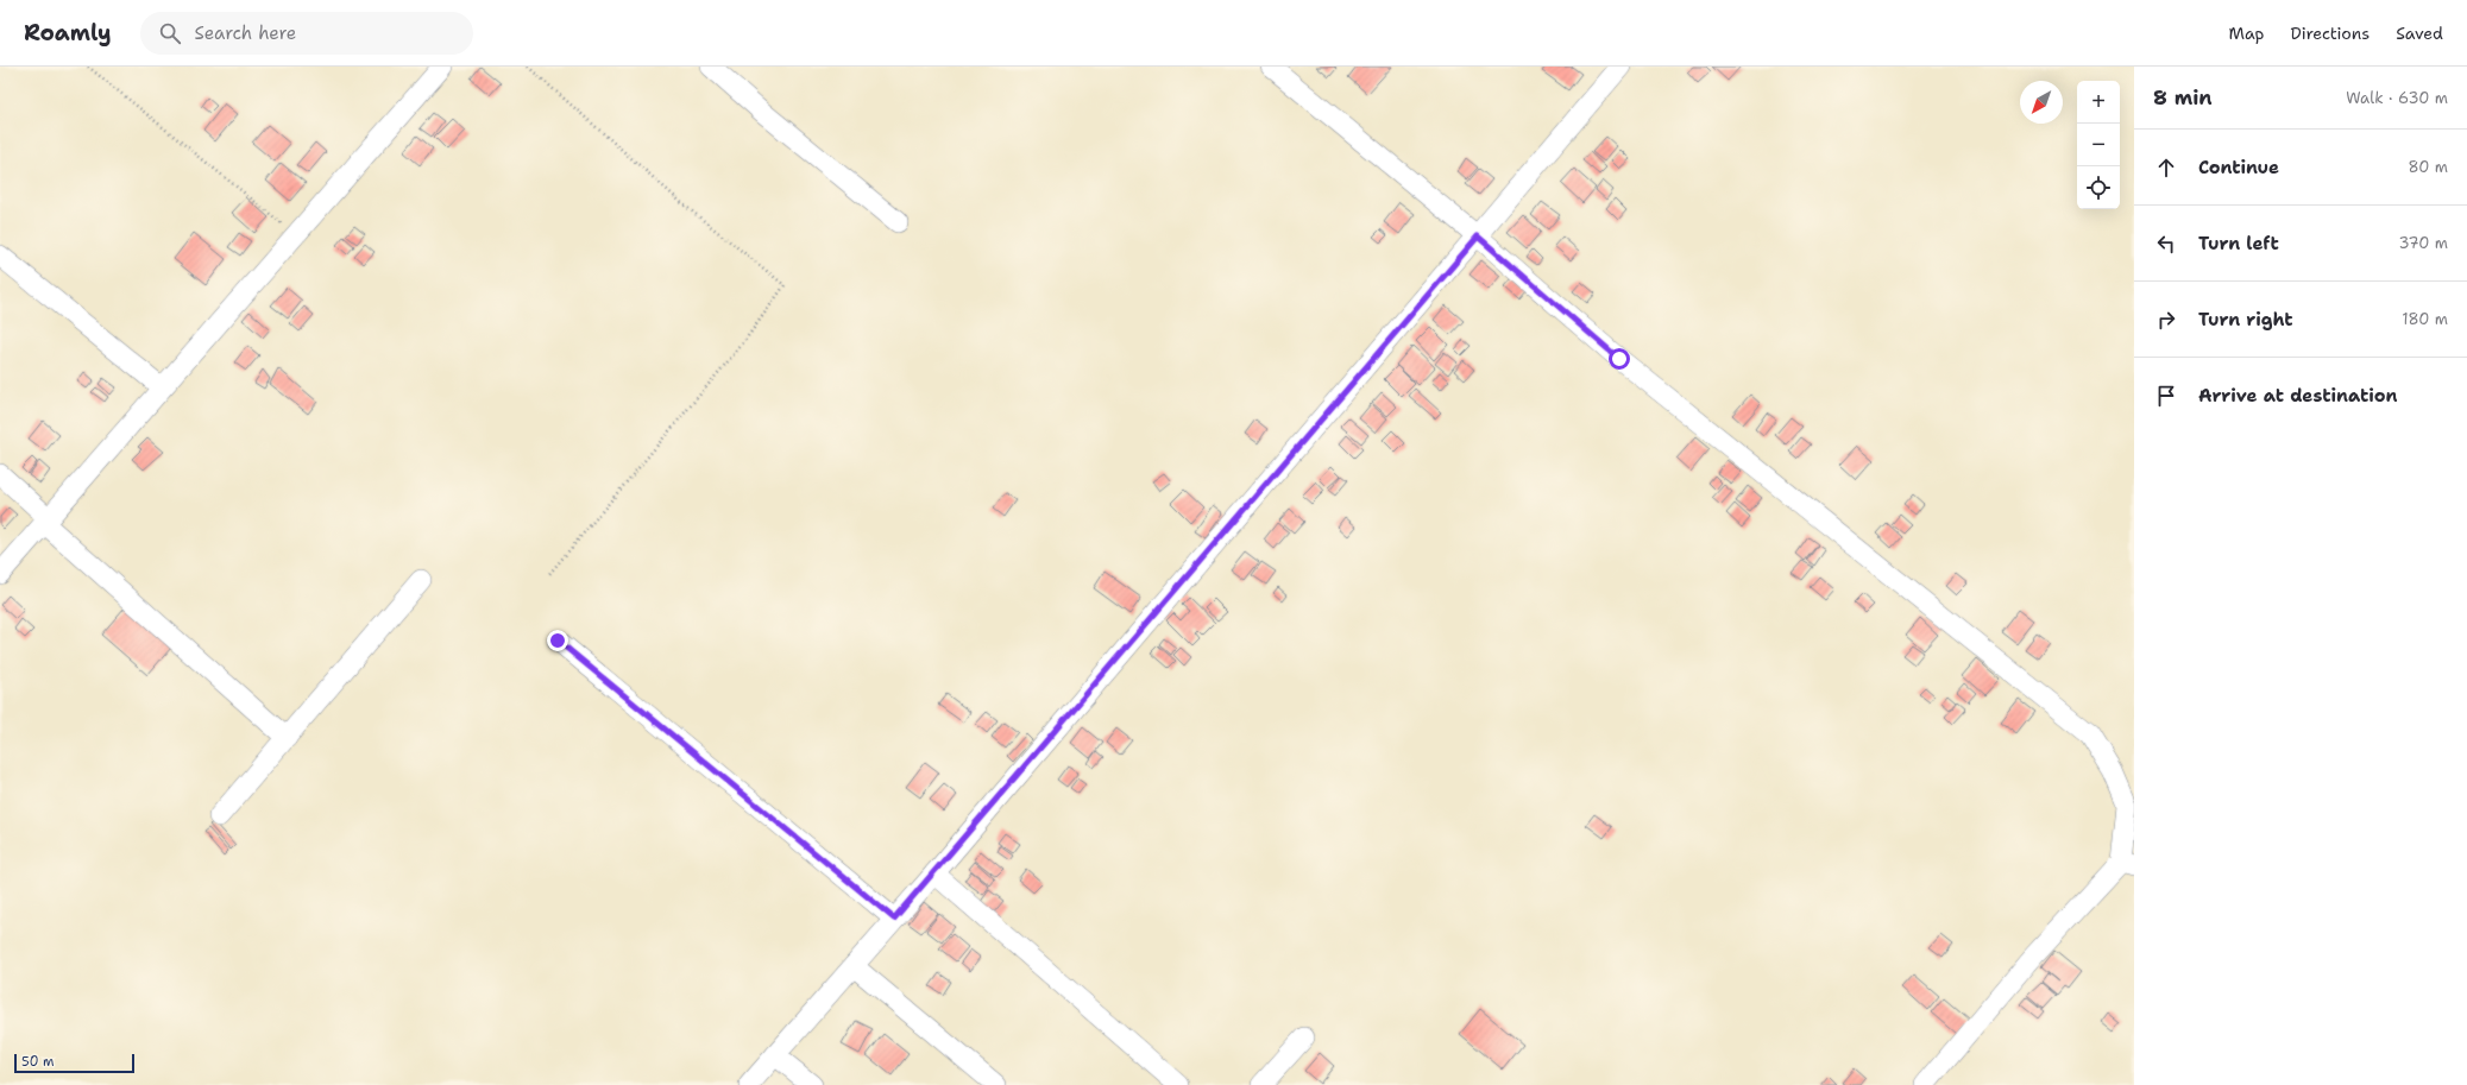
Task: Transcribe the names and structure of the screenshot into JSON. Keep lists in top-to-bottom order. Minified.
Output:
{"scale_bar":"50 m","north":"bottom left","page":{"header":"Roamly","search":"Search here","nav":["Map","Directions","Saved"],"heading":["8 min","Walk · 630 m"],"map_buttons":["+","−"],"list":[["Continue","80 m"],["Turn left","370 m"],["Turn right","180 m"],"Arrive at destination"],"scale":"50 m"}}
